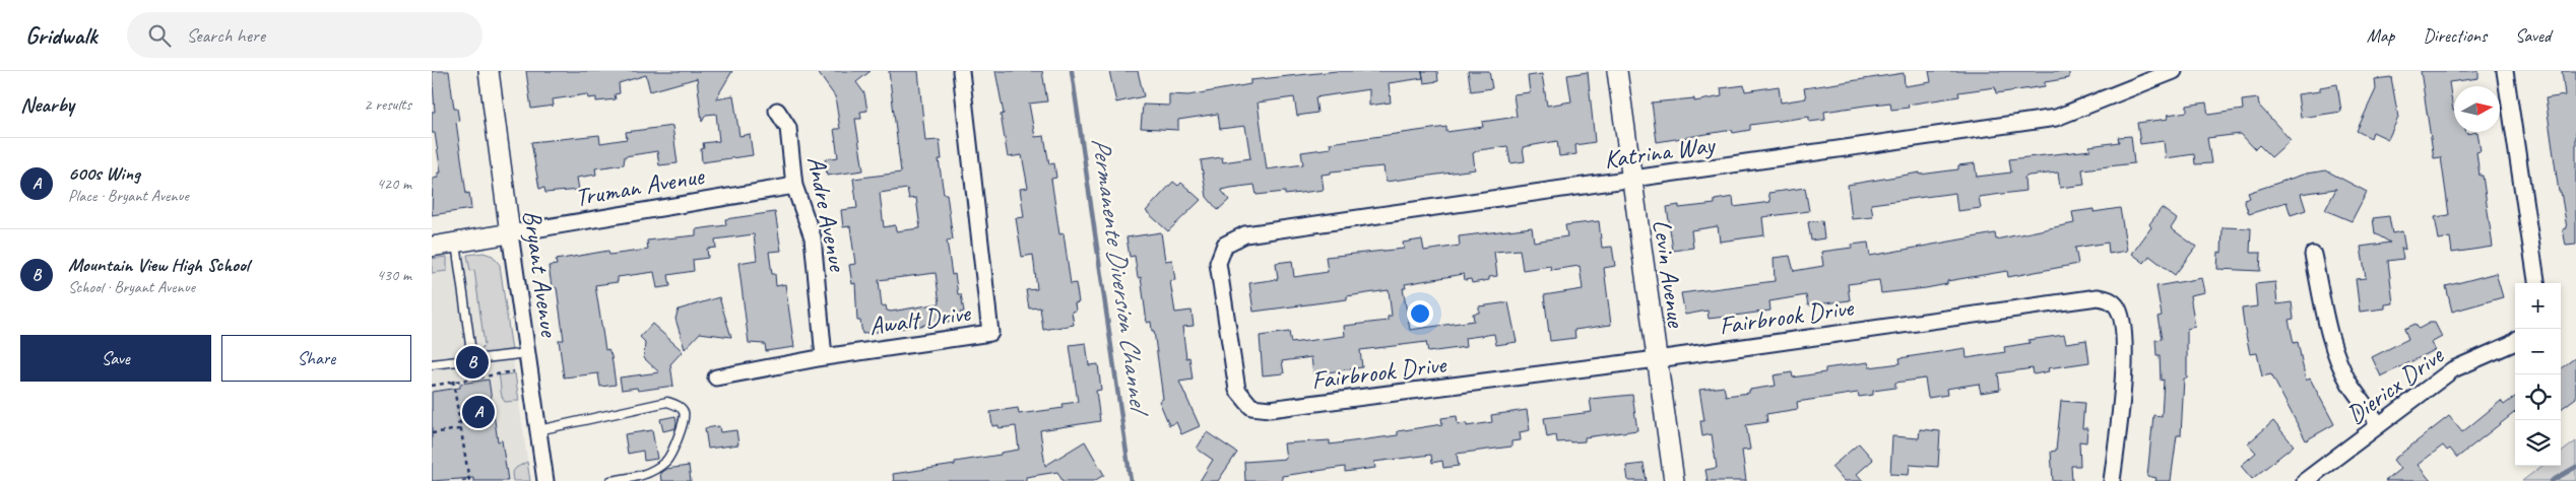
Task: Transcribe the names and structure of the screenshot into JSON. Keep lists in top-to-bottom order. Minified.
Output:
{"streets":{"street":["Katrina Way","Truman Avenue","Andre Avenue","Bryant Avenue","Levin Avenue","Fairbrook Drive","Awalt Drive","Diericx Drive"]},"crossings":[["Katrina Way","Levin Avenue"],["Katrina Way","Fairbrook Drive"],["Truman Avenue","Andre Avenue"],["Truman Avenue","Bryant Avenue"],["Andre Avenue","Awalt Drive"],["Levin Avenue","Fairbrook Drive"]],"water":["Permanente Diversion Channel"],"north":"right","page":{"header":"Gridwalk","search":"Search here","nav":["Map","Directions","Saved"],"heading":["Nearby","2 results"],"list":[{"mark":"A","name":"600s Wing","note":"Place · Bryant Avenue","value":"420 m"},{"mark":"B","name":"Mountain View High School","note":"School · Bryant Avenue","value":"430 m"}],"map_buttons":["+","−"],"buttons":["Save","Share"],"pins":["B","A"]}}
